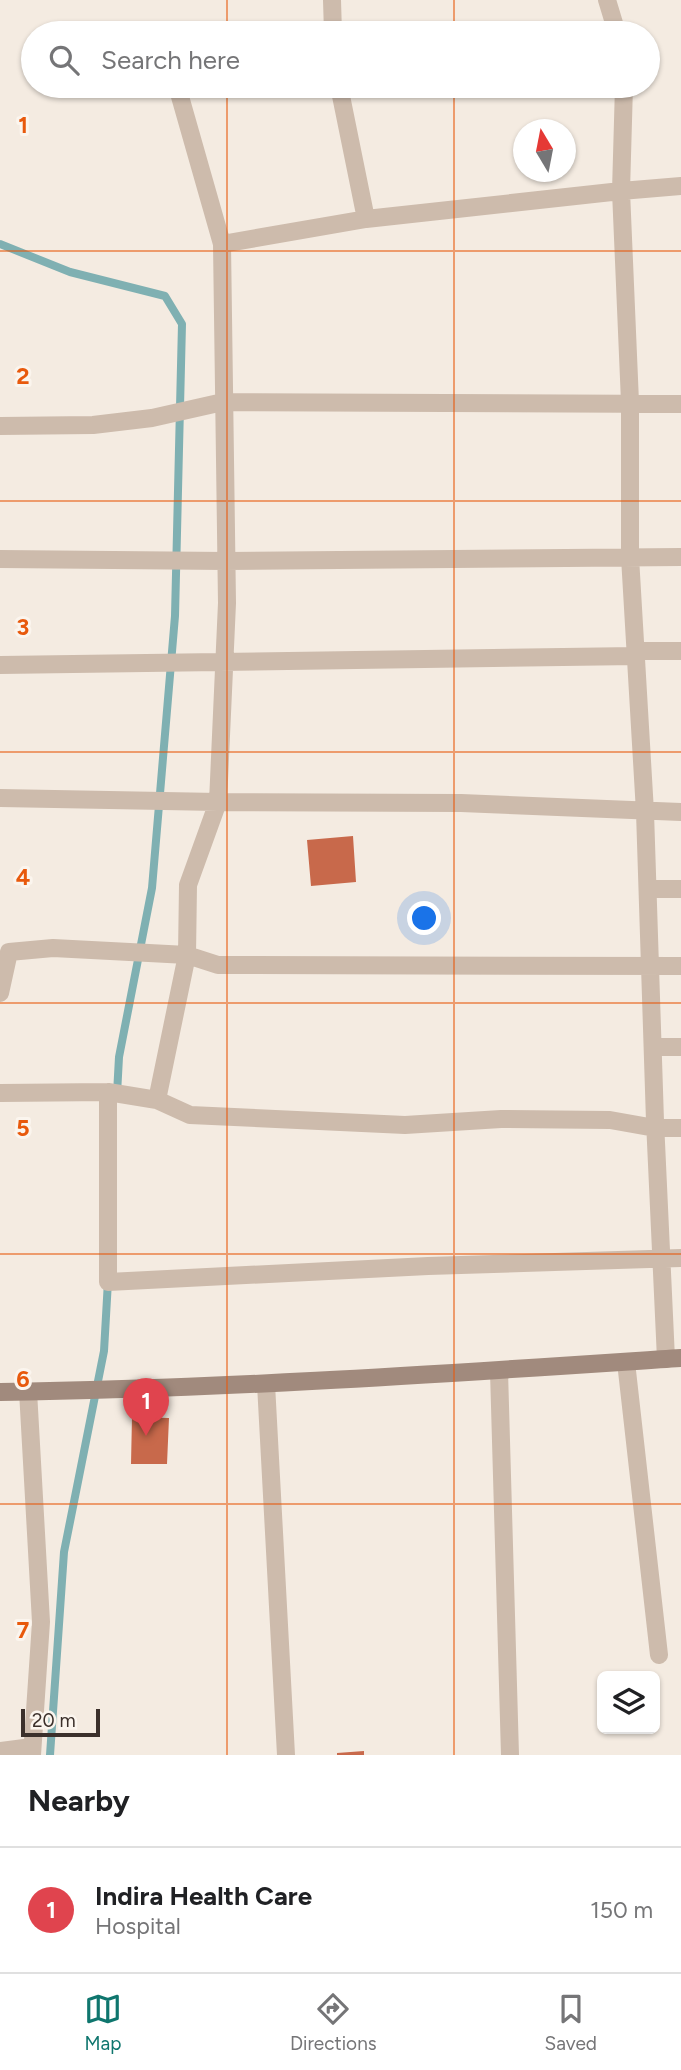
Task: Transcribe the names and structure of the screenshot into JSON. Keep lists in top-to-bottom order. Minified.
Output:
{"scale_bar":"20 m","north":"top","page":{"search":"Search here","pins":"1","scale":"20 m","heading":"Nearby","list":[{"mark":"1","name":"Indira Health Care","note":"Hospital","value":"150 m"}],"nav":["Map","Directions","Saved"]},"grid":{"rows":["1","2","3","4","5","6","7"]}}
